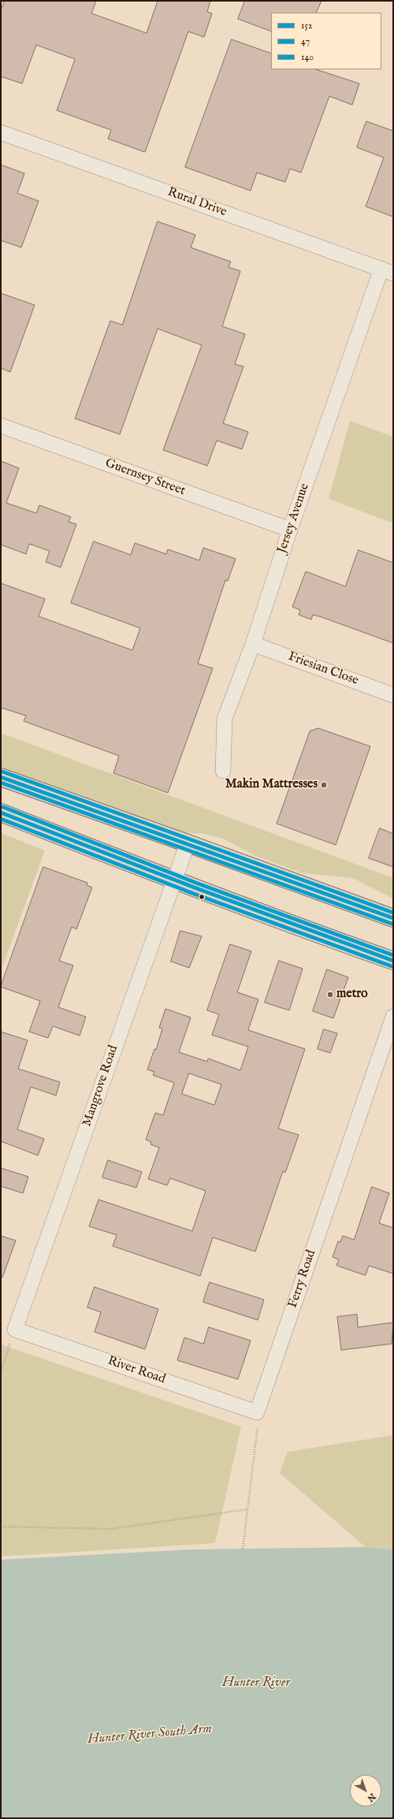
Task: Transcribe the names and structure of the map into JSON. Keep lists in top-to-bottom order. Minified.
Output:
{"streets":{"street":["Rural Drive","Guernsey Street","Jersey Avenue","Friesian Close","Mangrove Road","Ferry Road","River Road"]},"crossings":[["Rural Drive","Jersey Avenue"],["Guernsey Street","Jersey Avenue"],["Jersey Avenue","Friesian Close"],["Mangrove Road","River Road"],["Ferry Road","River Road"]],"water":["Hunter River","Hunter River South Arm"],"places":["Makin Mattresses","metro"],"lines":["transit line 140","transit line 152","transit line 47"],"legend":["152","47","140"],"north":"bottom right"}
